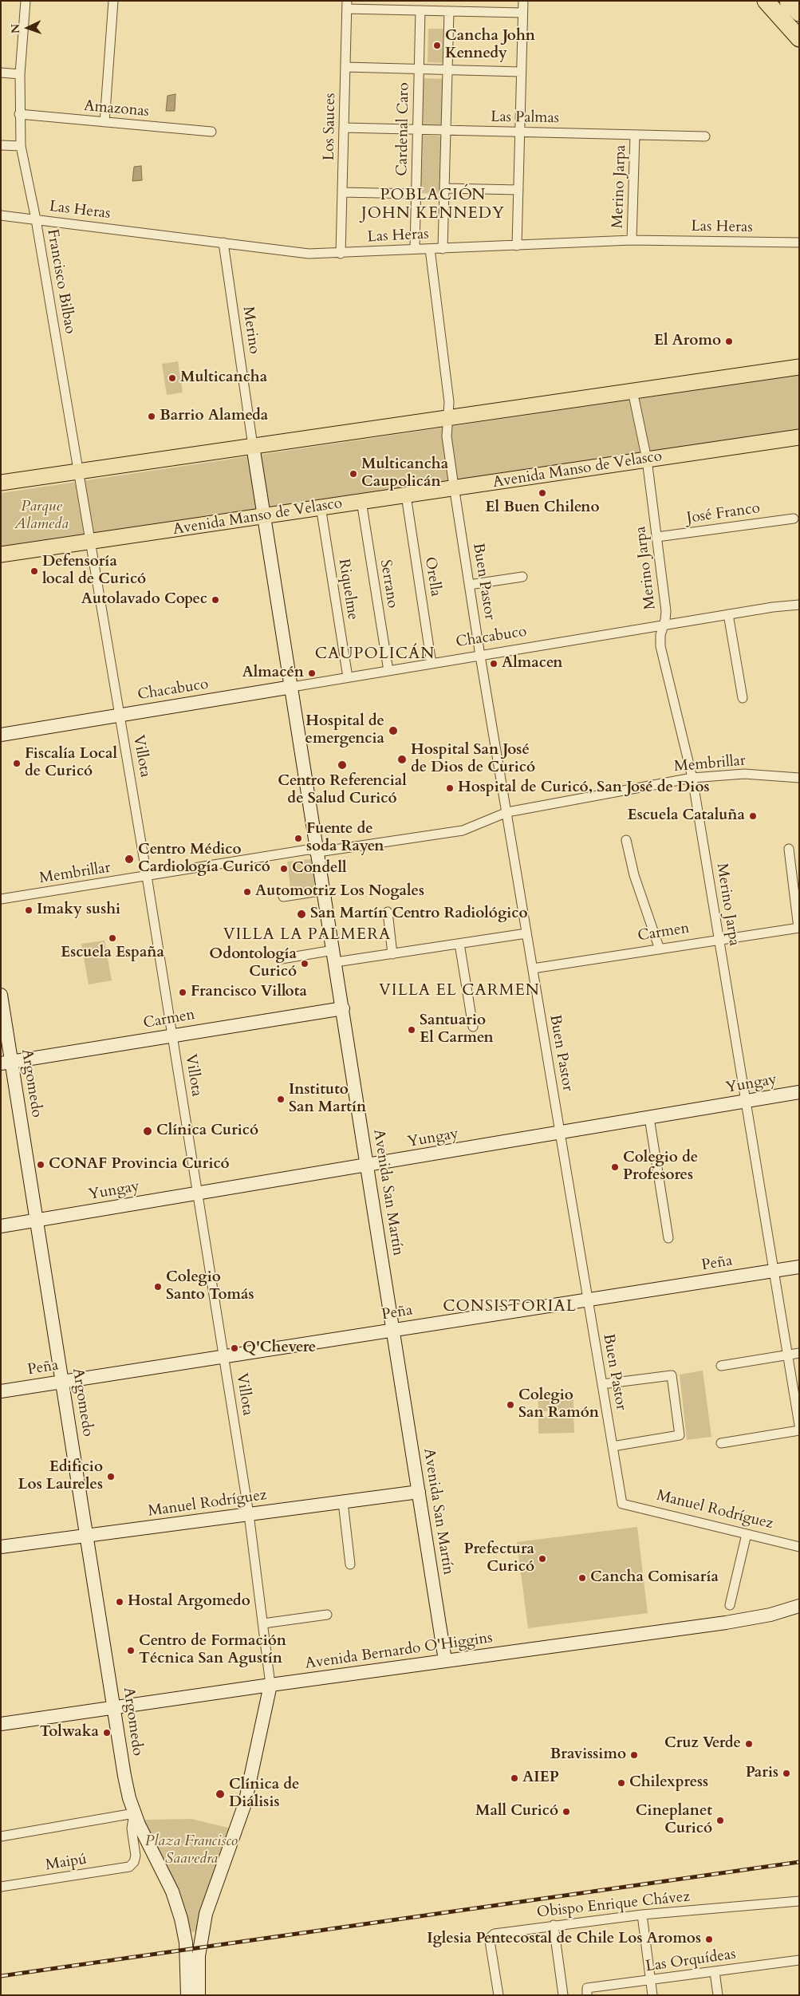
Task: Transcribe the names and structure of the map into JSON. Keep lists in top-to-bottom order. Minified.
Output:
{"streets":{"main road":["Avenida Manso de Velasco"],"street":["Amazonas","Las Palmas","Los Sauces","Cardenal Caro","Merino Jarpa","Las Heras","Francisco Bilbao","Merino","José Franco","Orella","Buen Pastor","Serrano","Riquelme","Chacabuco","Villota","Membrillar","Carmen","Argomedo","Yungay","Avenida San Martín","Peña","Manuel Rodríguez","Avenida Bernardo O'Higgins","Maipú","Obispo Enrique Chávez","Las Orquídeas"]},"crossings":[["Amazonas","Francisco Bilbao"],["Las Palmas","Los Sauces"],["Las Palmas","Cardenal Caro"],["Las Palmas","Merino Jarpa"],["Los Sauces","Las Heras"],["Cardenal Caro","Las Heras"],["Merino Jarpa","Las Heras"],["Merino Jarpa","Avenida Manso de Velasco"],["Merino Jarpa","José Franco"],["Merino Jarpa","Chacabuco"],["Merino Jarpa","Membrillar"],["Merino Jarpa","Carmen"],["Merino Jarpa","Yungay"],["Merino Jarpa","Peña"],["Las Heras","Francisco Bilbao"],["Las Heras","Merino"],["Francisco Bilbao","Villota"],["Merino","Avenida San Martín"],["Avenida Manso de Velasco","Orella"],["Avenida Manso de Velasco","Buen Pastor"],["Avenida Manso de Velasco","Serrano"],["Avenida Manso de Velasco","Riquelme"],["Avenida Manso de Velasco","Villota"],["Avenida Manso de Velasco","Avenida San Martín"],["Orella","Chacabuco"],["Buen Pastor","Chacabuco"],["Buen Pastor","Membrillar"],["Buen Pastor","Carmen"],["Buen Pastor","Yungay"],["Buen Pastor","Peña"],["Buen Pastor","Manuel Rodríguez"],["Serrano","Chacabuco"],["Riquelme","Chacabuco"],["Chacabuco","Villota"],["Chacabuco","Avenida San Martín"],["Villota","Membrillar"],["Villota","Carmen"],["Villota","Yungay"],["Villota","Peña"],["Villota","Manuel Rodríguez"],["Villota","Avenida Bernardo O'Higgins"],["Membrillar","Avenida San Martín"],["Carmen","Argomedo"],["Carmen","Avenida San Martín"],["Argomedo","Yungay"],["Argomedo","Peña"],["Argomedo","Manuel Rodríguez"],["Argomedo","Avenida Bernardo O'Higgins"],["Argomedo","Maipú"],["Yungay","Avenida San Martín"],["Avenida San Martín","Peña"],["Avenida San Martín","Manuel Rodríguez"],["Avenida San Martín","Avenida Bernardo O'Higgins"]],"districts":["POBLACIÓN JOHN KENNEDY","CAUPOLICÁN","VILLA LA PALMERA","VILLA EL CARMEN","CONSISTORIAL"],"parks":["Parque Alameda","Plaza Francisco Saavedra"],"places":["Cancha John Kennedy","El Aromo","Multicancha","Barrio Alameda","Multicancha Caupolicán","El Buen Chileno","Defensoría local de Curicó","Autolavado Copec","Almacen","Almacén","Hospital de emergencia","Hospital San José de Dios de Curicó","Fiscalía Local de Curicó","Centro Referencial de Salud Curicó","Hospital de Curicó, San José de Dios","Escuela Cataluña","Fuente de soda Rayen","Centro Médico Cardiología Curicó","Condell","Automotriz Los Nogales","Imaky sushi","San Martín Centro Radiológico","Escuela España","Odontología Curicó","Francisco Villota","Santuario El Carmen","Instituto San Martín","Clínica Curicó","CONAF Provincia Curicó","Colegio de Profesores","Colegio Santo Tomás","Q'Chevere","Colegio San Ramón","Edificio Los Laureles","Prefectura Curicó","Cancha Comisaría","Hostal Argomedo","Centro de Formación Técnica San Agustín","Tolwaka","Cruz Verde","Bravissimo","Paris","AIEP","Chilexpress","Clínica de Diálisis","Mall Curicó","Cineplanet Curicó","Iglesia Pentecostal de Chile Los Aromos"],"north":"left"}
